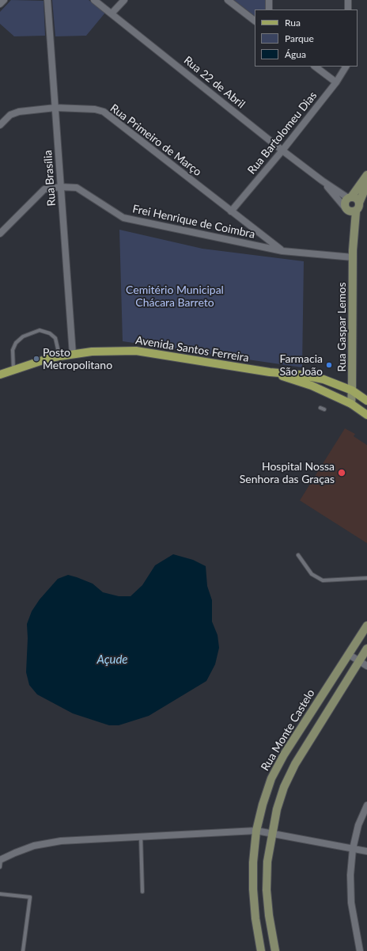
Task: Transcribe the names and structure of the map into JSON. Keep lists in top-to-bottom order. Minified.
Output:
{"streets":{"main road":["Avenida Santos Ferreira"],"street":["Rua 22 de Abril","Rua Bartolomeu Dias","Rua Primeiro de Março","Rua Brasília","Frei Henrique de Coimbra","Rua Gaspar Lemos","Rua Monte Castelo"]},"crossings":[["Rua 22 de Abril","Rua Bartolomeu Dias"],["Rua 22 de Abril","Rua Gaspar Lemos"],["Rua Bartolomeu Dias","Rua Primeiro de Março"],["Rua Primeiro de Março","Rua Brasília"],["Rua Primeiro de Março","Frei Henrique de Coimbra"],["Rua Brasília","Frei Henrique de Coimbra"],["Rua Brasília","Avenida Santos Ferreira"],["Frei Henrique de Coimbra","Rua Gaspar Lemos"],["Rua Gaspar Lemos","Avenida Santos Ferreira"]],"water":["Açude"],"parks":["Cemitério Municipal Chácara Barreto"],"places":["Posto Metropolitano","Farmacia São João","Hospital Nossa Senhora das Graças"],"legend":["Rua","Parque","Água"]}
